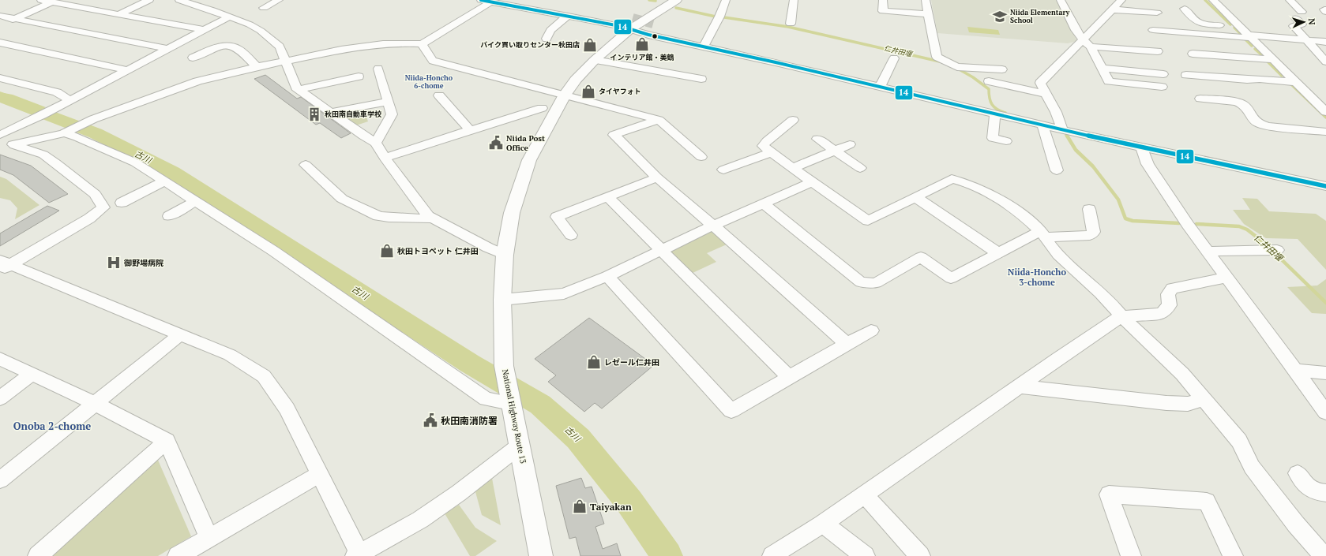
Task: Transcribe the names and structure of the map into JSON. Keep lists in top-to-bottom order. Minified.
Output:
{"streets":{"highway":["National Highway Route 13"]},"districts":["Niida-Honcho 6-chome","Niida-Honcho 3-chome","Onoba 2-chome"],"water":["仁井田堰","古川"],"places":{"school or university":["Niida Elementary School"],"shop":["インテリア館・美鶴","バイク買い取りセンター秋田店","タイヤフォト","秋田トヨペット 仁井田","レゼール仁井田","Taiyakan"],"building":["秋田南自動車学校"],"public building":["Niida Post Office","秋田南消防署"],"hospital":["御野場病院"]},"lines":["transit line 14"],"north":"right"}
